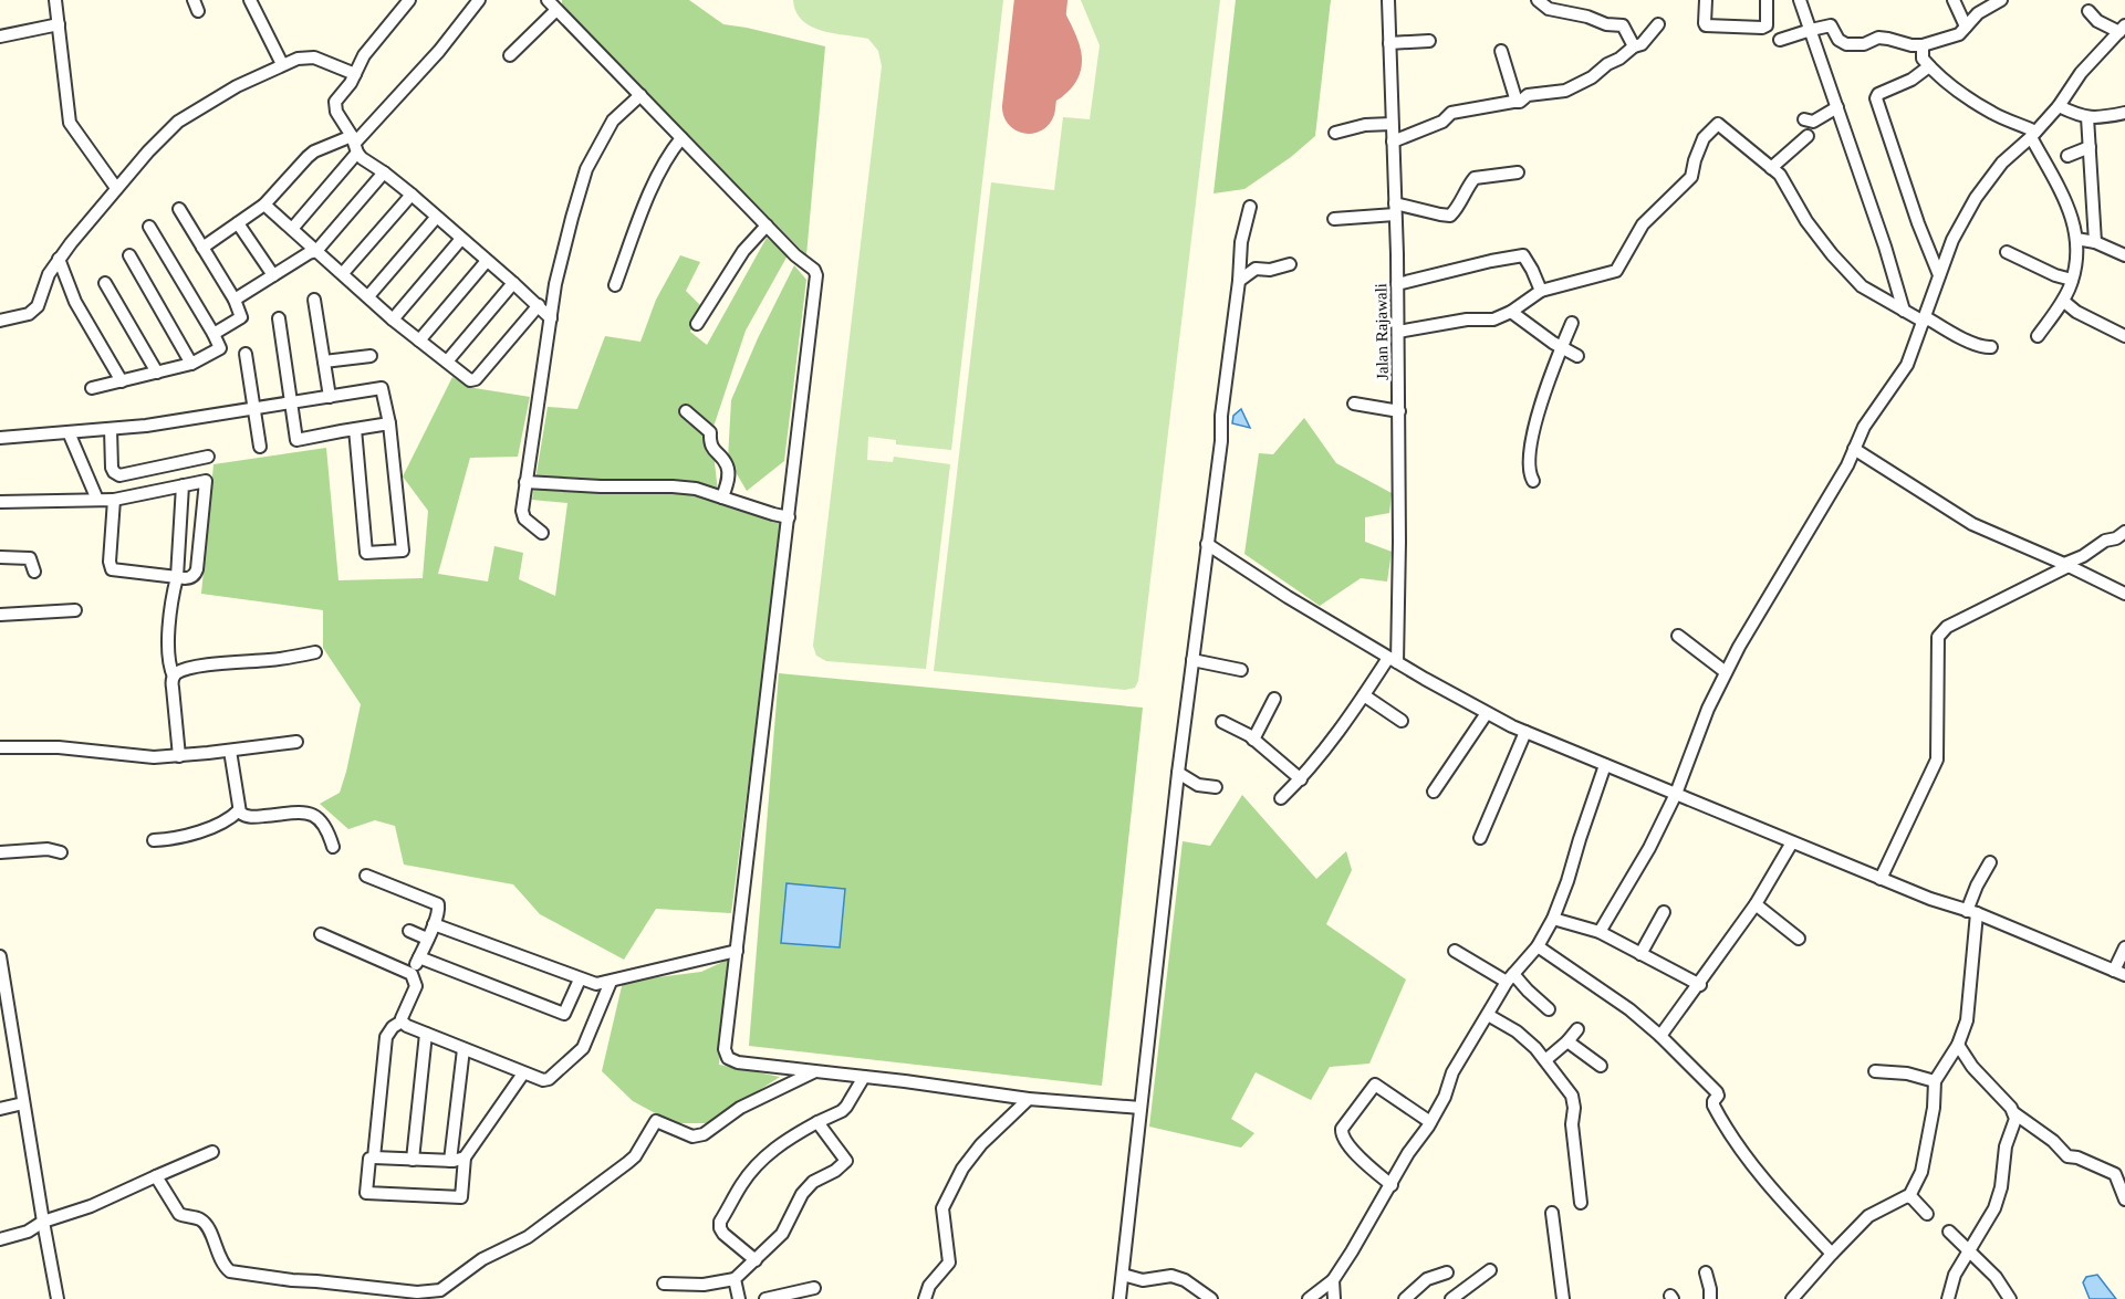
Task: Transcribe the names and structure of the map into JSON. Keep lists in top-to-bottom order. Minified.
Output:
{"streets":{"street":["Jalan Rajawali"]}}
